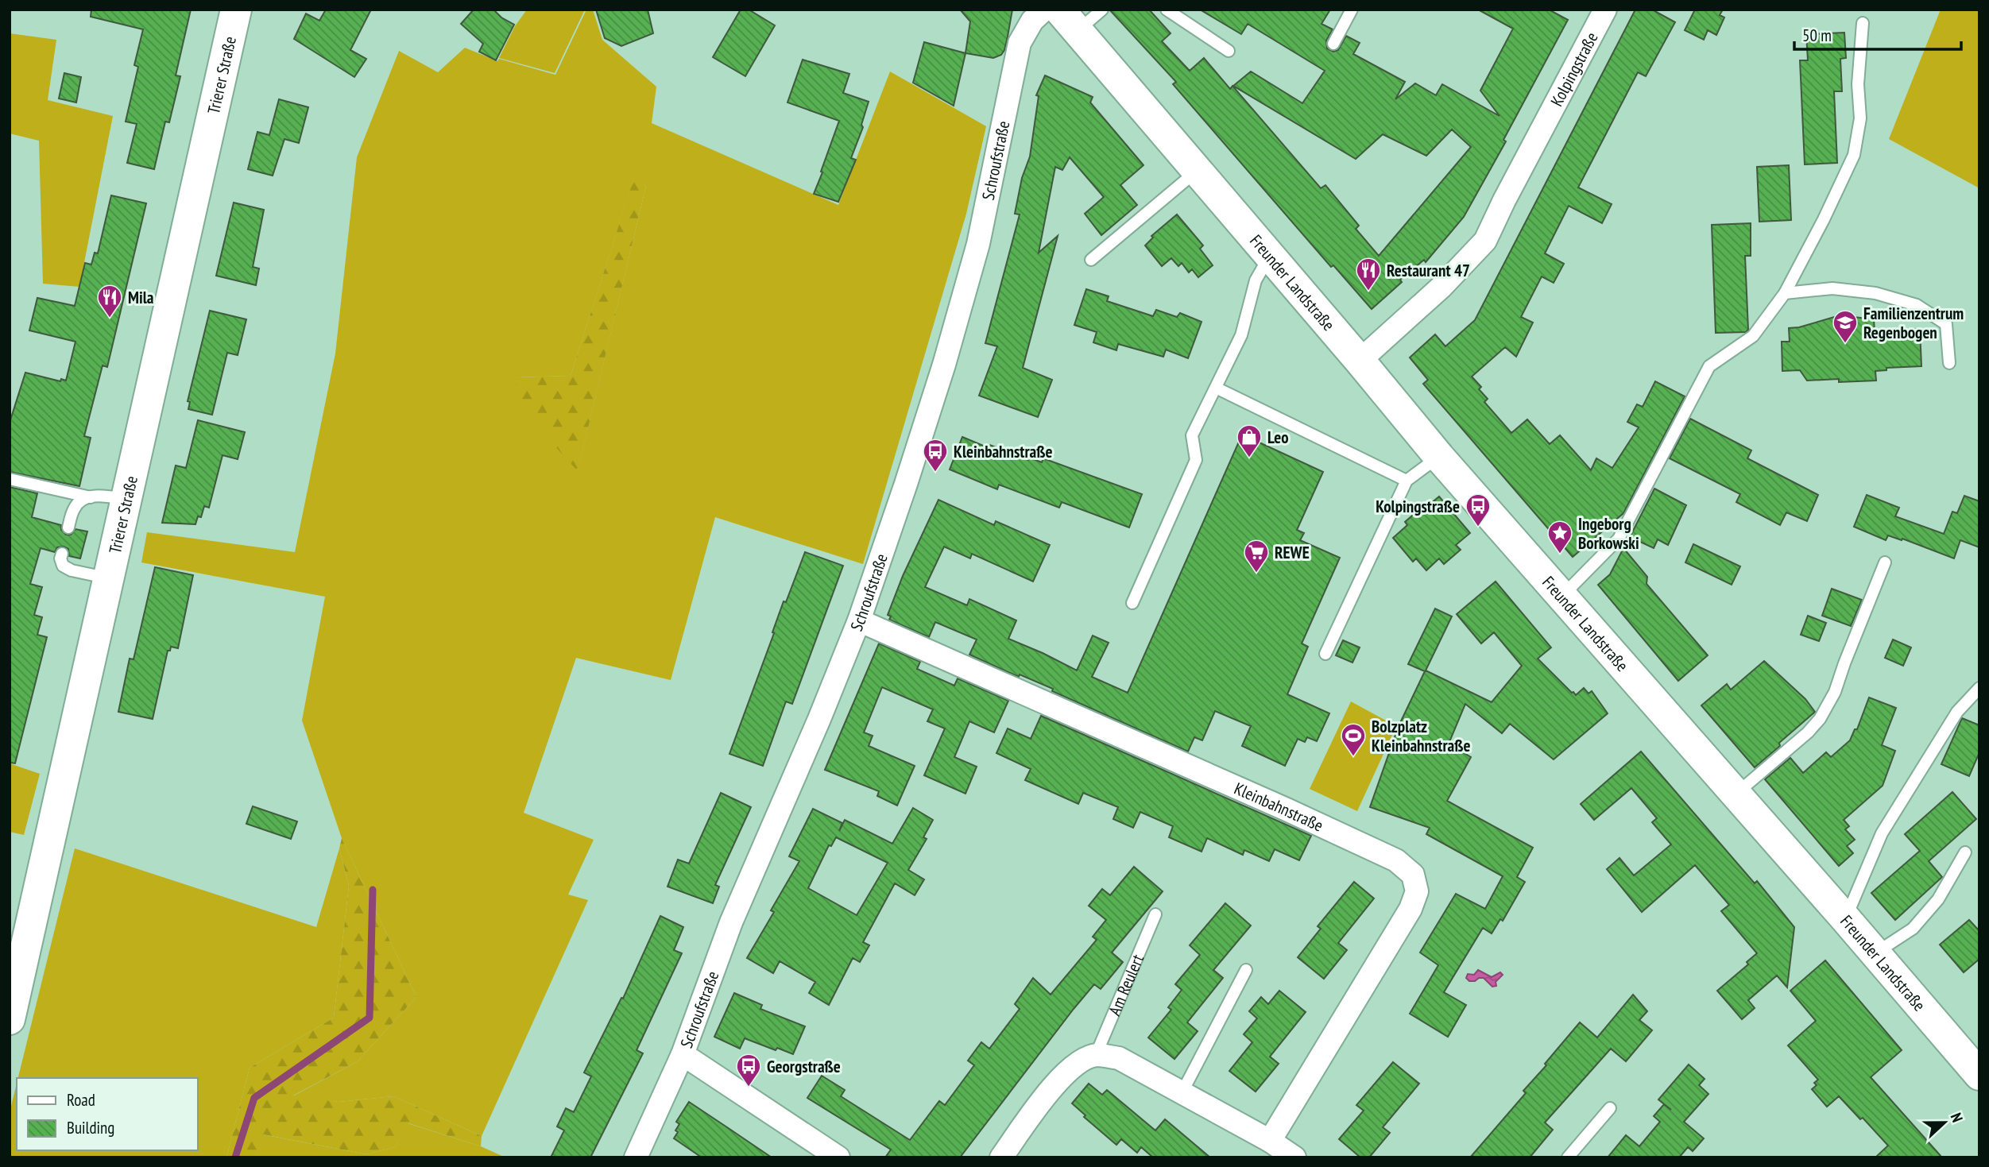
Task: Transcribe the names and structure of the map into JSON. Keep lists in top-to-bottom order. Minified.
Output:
{"streets":{"main road":["Trierer Straße","Freunder Landstraße"],"street":["Kolpingstraße","Schroufstraße","Kleinbahnstraße"],"lane":["Am Reulert"]},"crossings":[["Kolpingstraße","Freunder Landstraße"],["Schroufstraße","Kleinbahnstraße"]],"places":{"restaurant":["Restaurant 47","Mila"],"school or university":["Familienzentrum Regenbogen"],"shop":["Leo"],"bus stop":["Kleinbahnstraße","Kolpingstraße","Georgstraße"],"place":["Ingeborg Borkowski"],"supermarket":["REWE"],"sports":["Bolzplatz Kleinbahnstraße"]},"legend":["Road","Building"],"scale_bar":"50 m","north":"right"}
